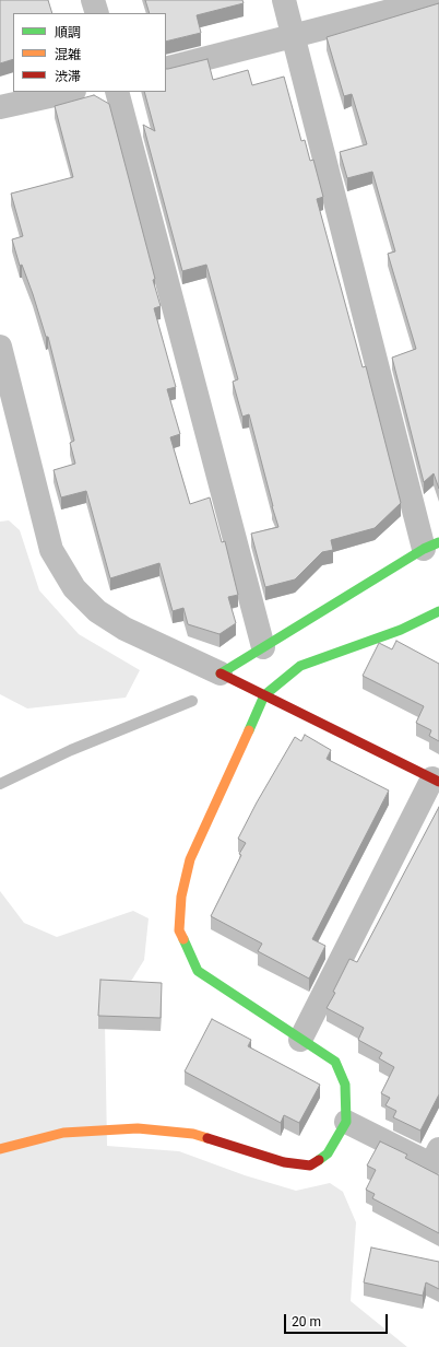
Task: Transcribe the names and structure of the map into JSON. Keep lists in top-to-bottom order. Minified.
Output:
{"legend":["順調","混雑","渋滞"],"scale_bar":"20 m"}
